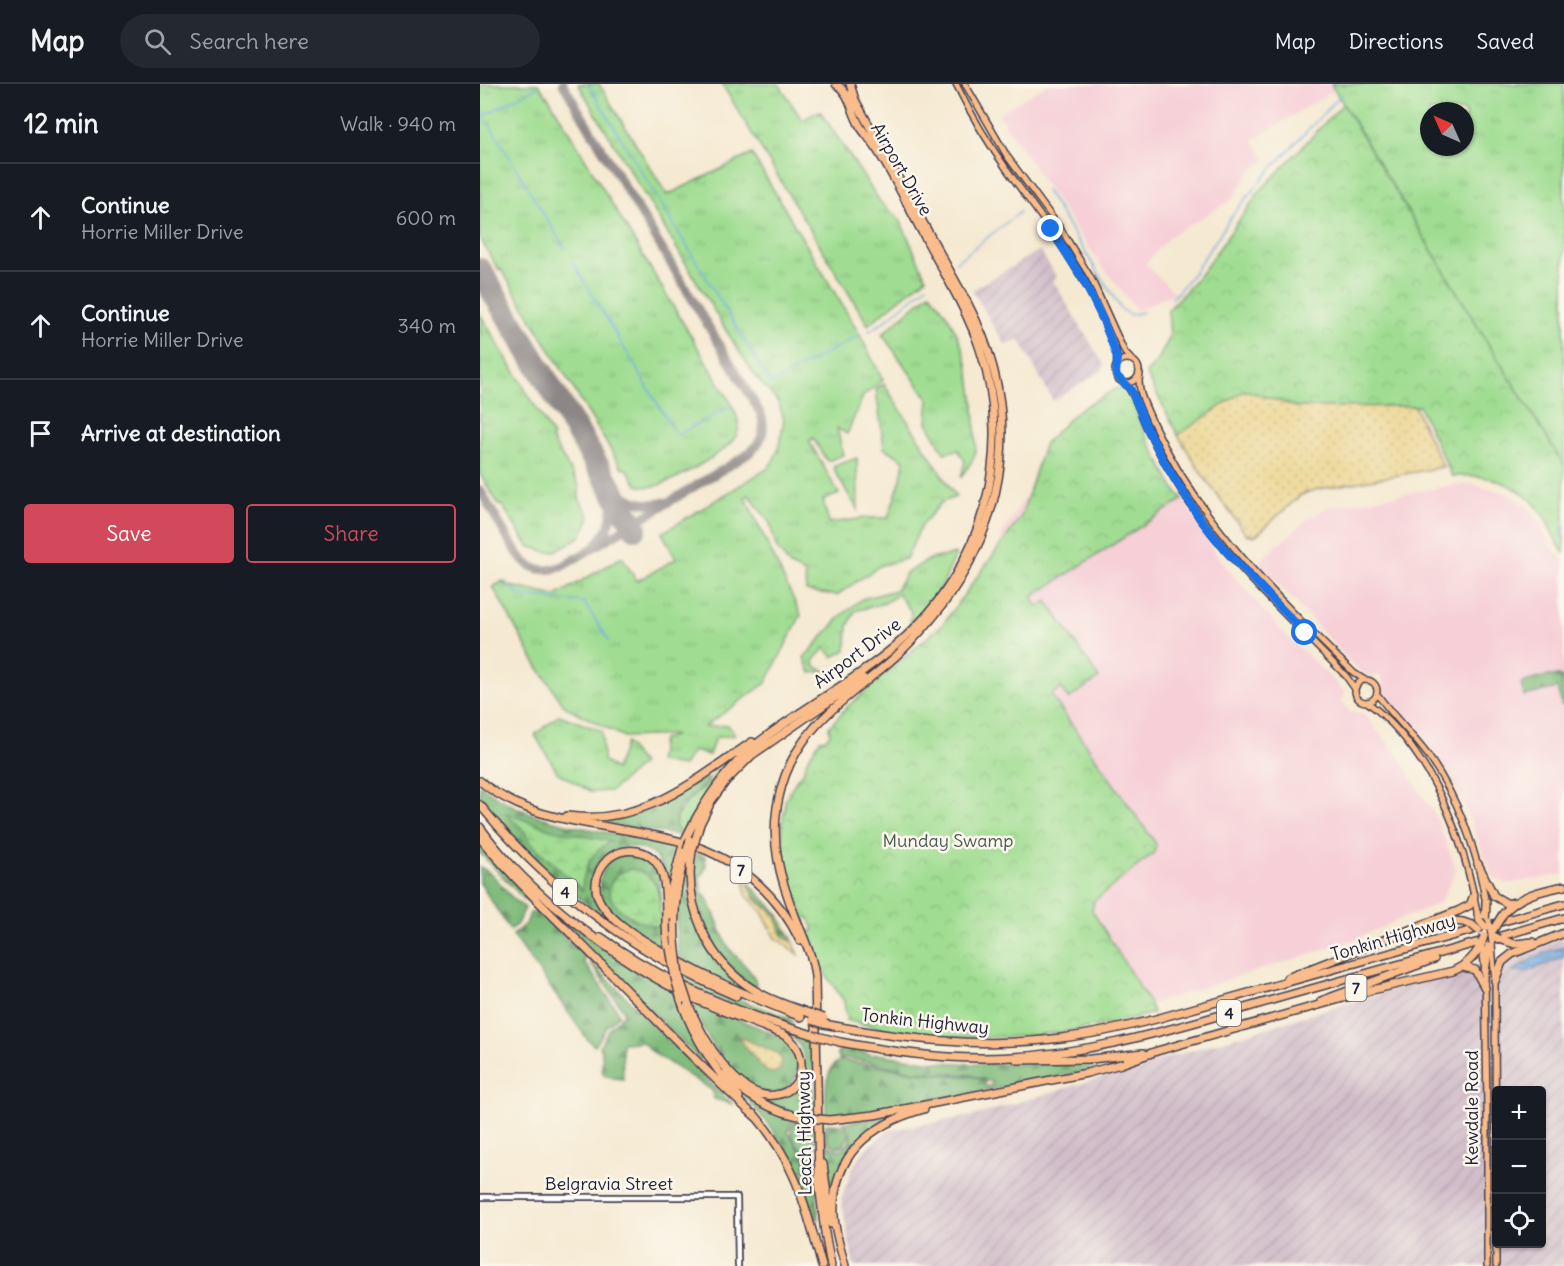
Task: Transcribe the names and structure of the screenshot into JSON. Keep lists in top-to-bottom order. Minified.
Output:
{"streets":{"highway":["Airport Drive","7","4","Tonkin Highway","Leach Highway"],"main road":["Kewdale Road"],"street":["Belgravia Street"]},"crossings":[["7","Tonkin Highway"],["7","Leach Highway"]],"parks":["Munday Swamp"],"north":"top left","page":{"header":"Map","search":"Search here","nav":["Map","Directions","Saved"],"heading":["12 min","Walk · 940 m"],"list":[["Continue","Horrie Miller Drive","600 m"],["Continue","Horrie Miller Drive","340 m"],"Arrive at destination"],"buttons":["Save","Share"],"map_buttons":["+","−"]}}
